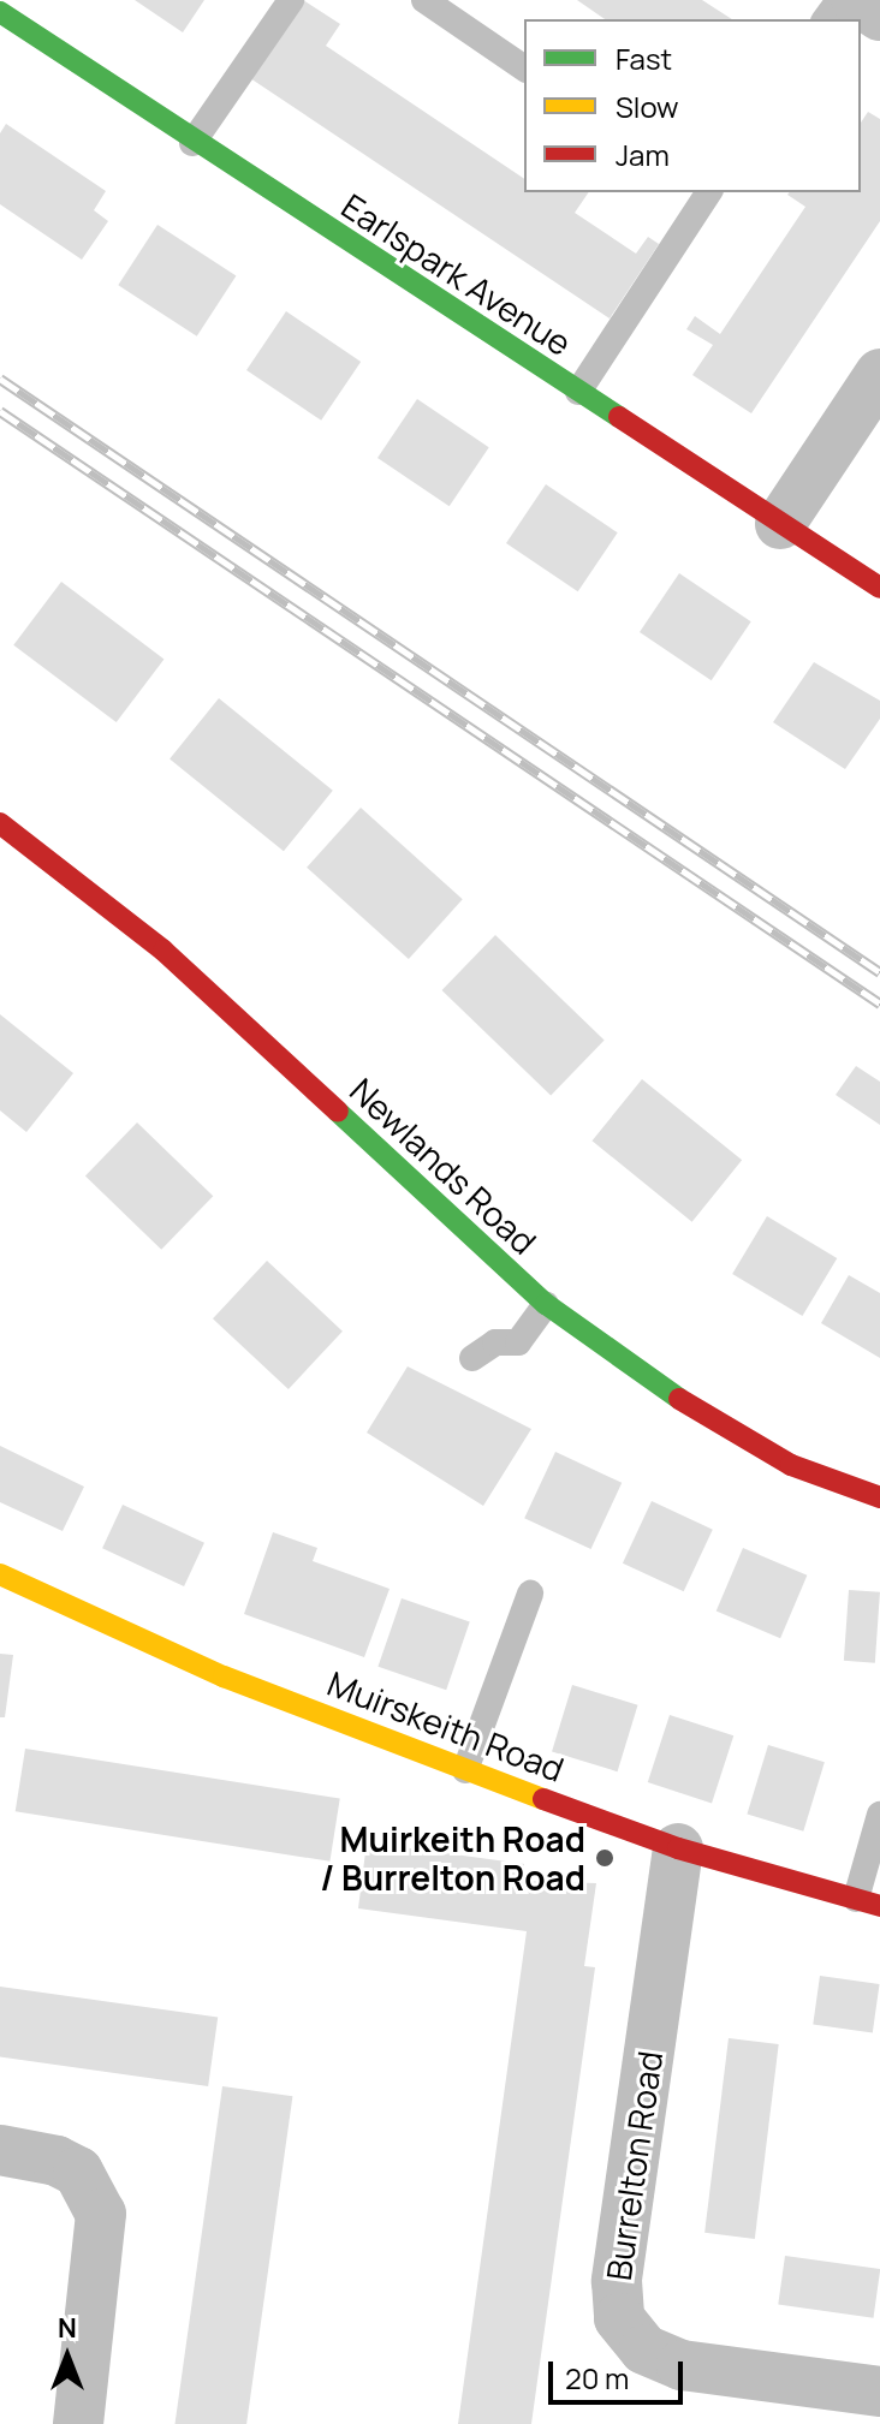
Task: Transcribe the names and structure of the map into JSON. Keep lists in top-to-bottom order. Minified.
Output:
{"streets":{"street":["Earlspark Avenue","Newlands Road","Muirskeith Road","Burrelton Road"]},"crossings":[["Muirskeith Road","Burrelton Road"]],"places":["Muirkeith Road / Burrelton Road"],"legend":["Fast","Slow","Jam"],"scale_bar":"20 m","north":"top"}
